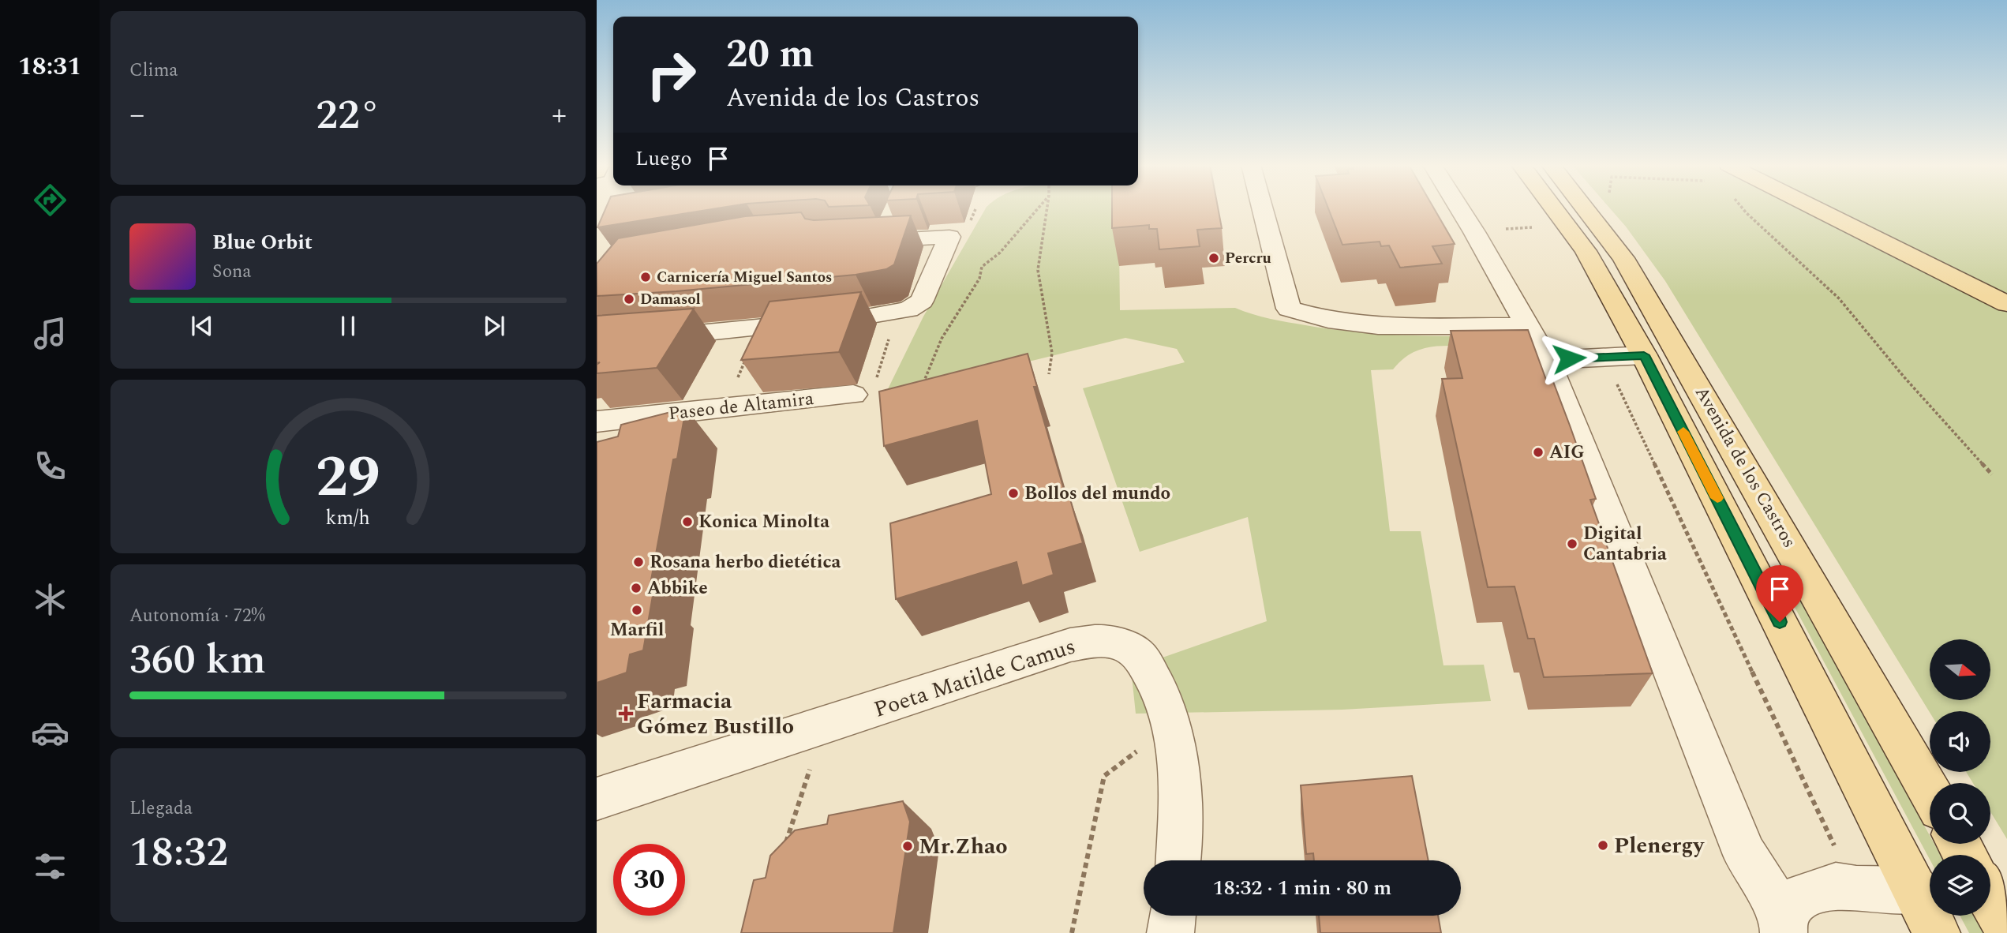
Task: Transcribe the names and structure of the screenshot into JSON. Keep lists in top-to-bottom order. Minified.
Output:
{"streets":{"main road":["Avenida de los Castros"],"street":["Paseo de Altamira","Poeta Matilde Camus"]},"places":{"other":["Percru","Carnicería Miguel Santos","Damasol","AIG","Bollos del mundo","Konica Minolta","Digital Cantabria","Rosana herbo dietética","Abbike","Marfil","Plenergy","Mr.Zhao"],"health":["Farmacia Gómez Bustillo"]},"north":"right","page":{"tabs":"18:31","tile":["Clima",["Autonomía · 72%","360 km"],["Llegada","18:32"]],"turn":["20 m","Avenida de los Castros"],"heat":["−","22°","+"],"then":"Luego","song":["Blue Orbit","Sona"],"limit":"30","trip":"18:32 · 1 min · 80 m","gauge":["29","km/h"]}}
